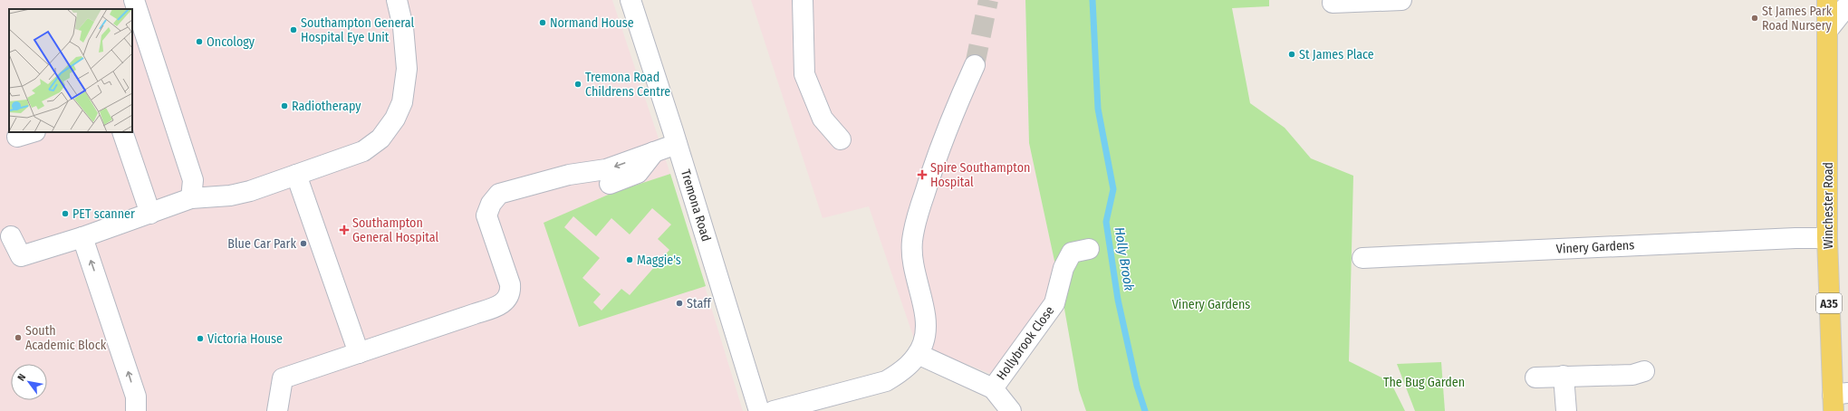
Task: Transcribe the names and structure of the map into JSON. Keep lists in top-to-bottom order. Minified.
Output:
{"streets":{"main road":["Winchester Road","A35"],"street":["Tremona Road","Vinery Gardens","Hollybrook Close"]},"crossings":[["Winchester Road","Vinery Gardens"]],"water":["Holly Brook"],"parks":["Vinery Gardens","The Bug Garden"],"places":{"other":["St James Park Road Nursery","Normand House","Southampton General Hospital Eye Unit","Oncology","St James Place","Tremona Road Childrens Centre","Radiotherapy","PET scanner","Blue Car Park","Maggie's","Staff","South Academic Block","Victoria House"],"health":["Spire Southampton Hospital","Southampton General Hospital"]},"north":"top left"}
